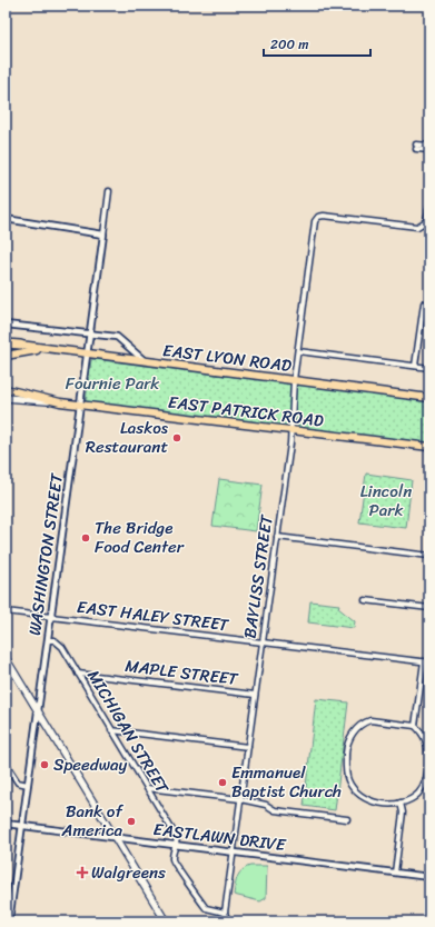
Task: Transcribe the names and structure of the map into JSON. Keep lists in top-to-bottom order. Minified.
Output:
{"streets":{"highway":["EAST LYON ROAD","EAST PATRICK ROAD"],"street":["WASHINGTON STREET","BAYLISS STREET","EAST HALEY STREET","MAPLE STREET","MICHIGAN STREET","EASTLAWN DRIVE"]},"crossings":[["EAST LYON ROAD","WASHINGTON STREET"],["EAST LYON ROAD","BAYLISS STREET"],["EAST PATRICK ROAD","WASHINGTON STREET"],["EAST PATRICK ROAD","BAYLISS STREET"],["WASHINGTON STREET","EAST HALEY STREET"],["WASHINGTON STREET","MICHIGAN STREET"],["WASHINGTON STREET","EASTLAWN DRIVE"],["BAYLISS STREET","EAST HALEY STREET"],["BAYLISS STREET","MAPLE STREET"],["BAYLISS STREET","EASTLAWN DRIVE"],["MAPLE STREET","MICHIGAN STREET"],["MICHIGAN STREET","EASTLAWN DRIVE"]],"parks":["Fournie Park","Lincoln Park"],"places":{"other":["Laskos Restaurant","The Bridge Food Center","Speedway","Emmanuel Baptist Church","Bank of America"],"health":["Walgreens"]},"scale_bar":"200 m"}
